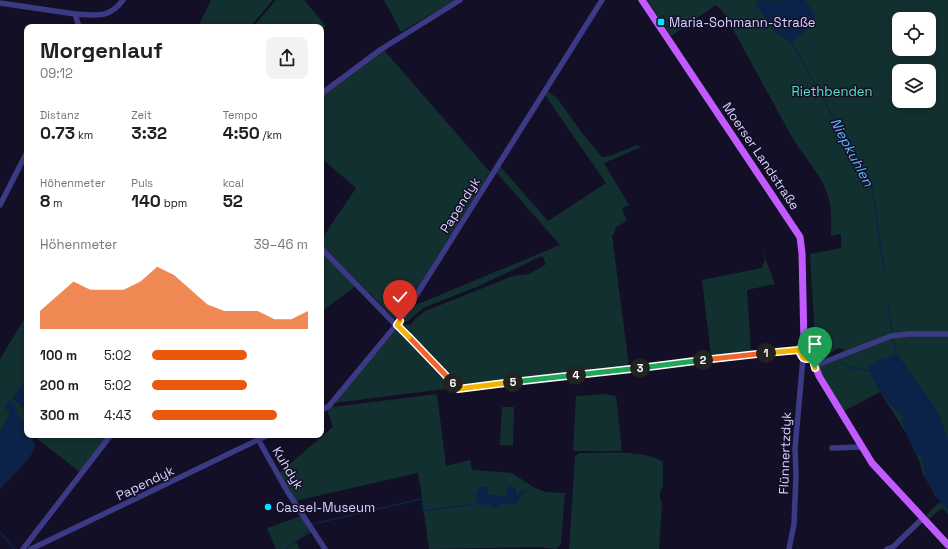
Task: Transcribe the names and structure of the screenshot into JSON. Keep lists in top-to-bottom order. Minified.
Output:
{"streets":{"main road":["Moerser Landstraße"],"street":["Papendyk","Flünnertzdyk","Kuhdyk"]},"crossings":[["Moerser Landstraße","Flünnertzdyk"],["Papendyk","Kuhdyk"]],"water":["Niepkuhlen"],"parks":["Riethbenden"],"places":{"transit":["Maria-Sohmann-Straße"],"other":["Cassel-Museum"]},"page":{"heading":["Morgenlauf","09:12"],"stats":[["Distanz","0.73 km"],["Zeit","3:32"],["Tempo","4:50 /km"],["Höhenmeter","8 m"],["Puls","140 bpm"],["kcal","52"]],"chart":["Höhenmeter","39–46 m"],"list":[{"name":"100 m","note":"5:02"},{"name":"200 m","note":"5:02"},{"name":"300 m","note":"4:43"}],"pins":["1","2","3","4","5","6"]}}
